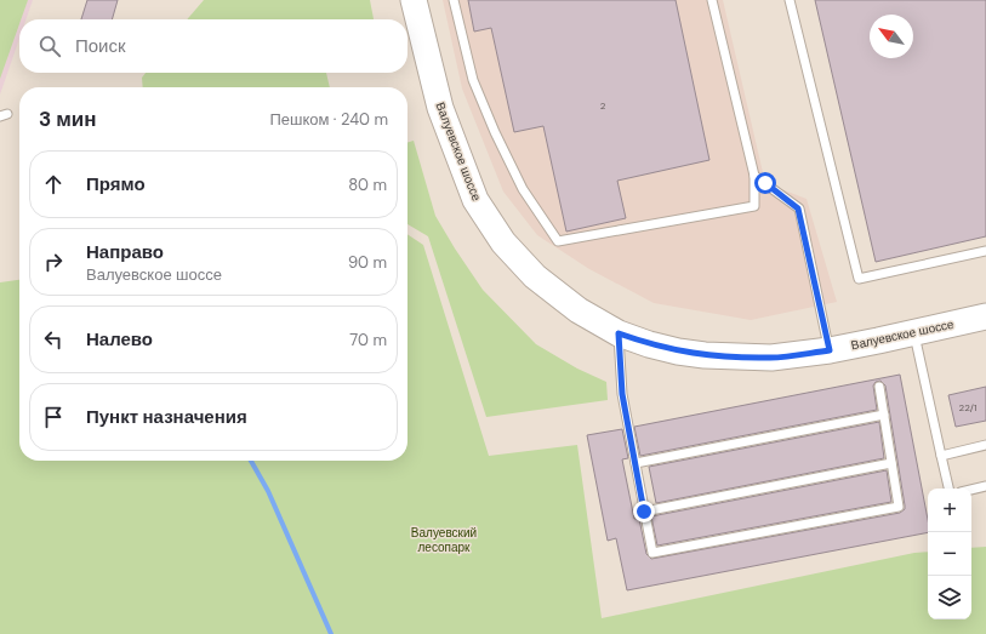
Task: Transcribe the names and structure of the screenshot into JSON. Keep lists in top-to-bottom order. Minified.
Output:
{"streets":{"main road":["Валуевское шоссе"]},"parks":["Валуевский лесопарк"],"house_numbers":["2","22/1"],"north":"top left","page":{"search":"Поиск","heading":["3 мин","Пешком · 240 m"],"list":[["Прямо","80 m"],["Направо","Валуевское шоссе","90 m"],["Налево","70 m"],"Пункт назначения"],"map_buttons":["+","−"]}}
